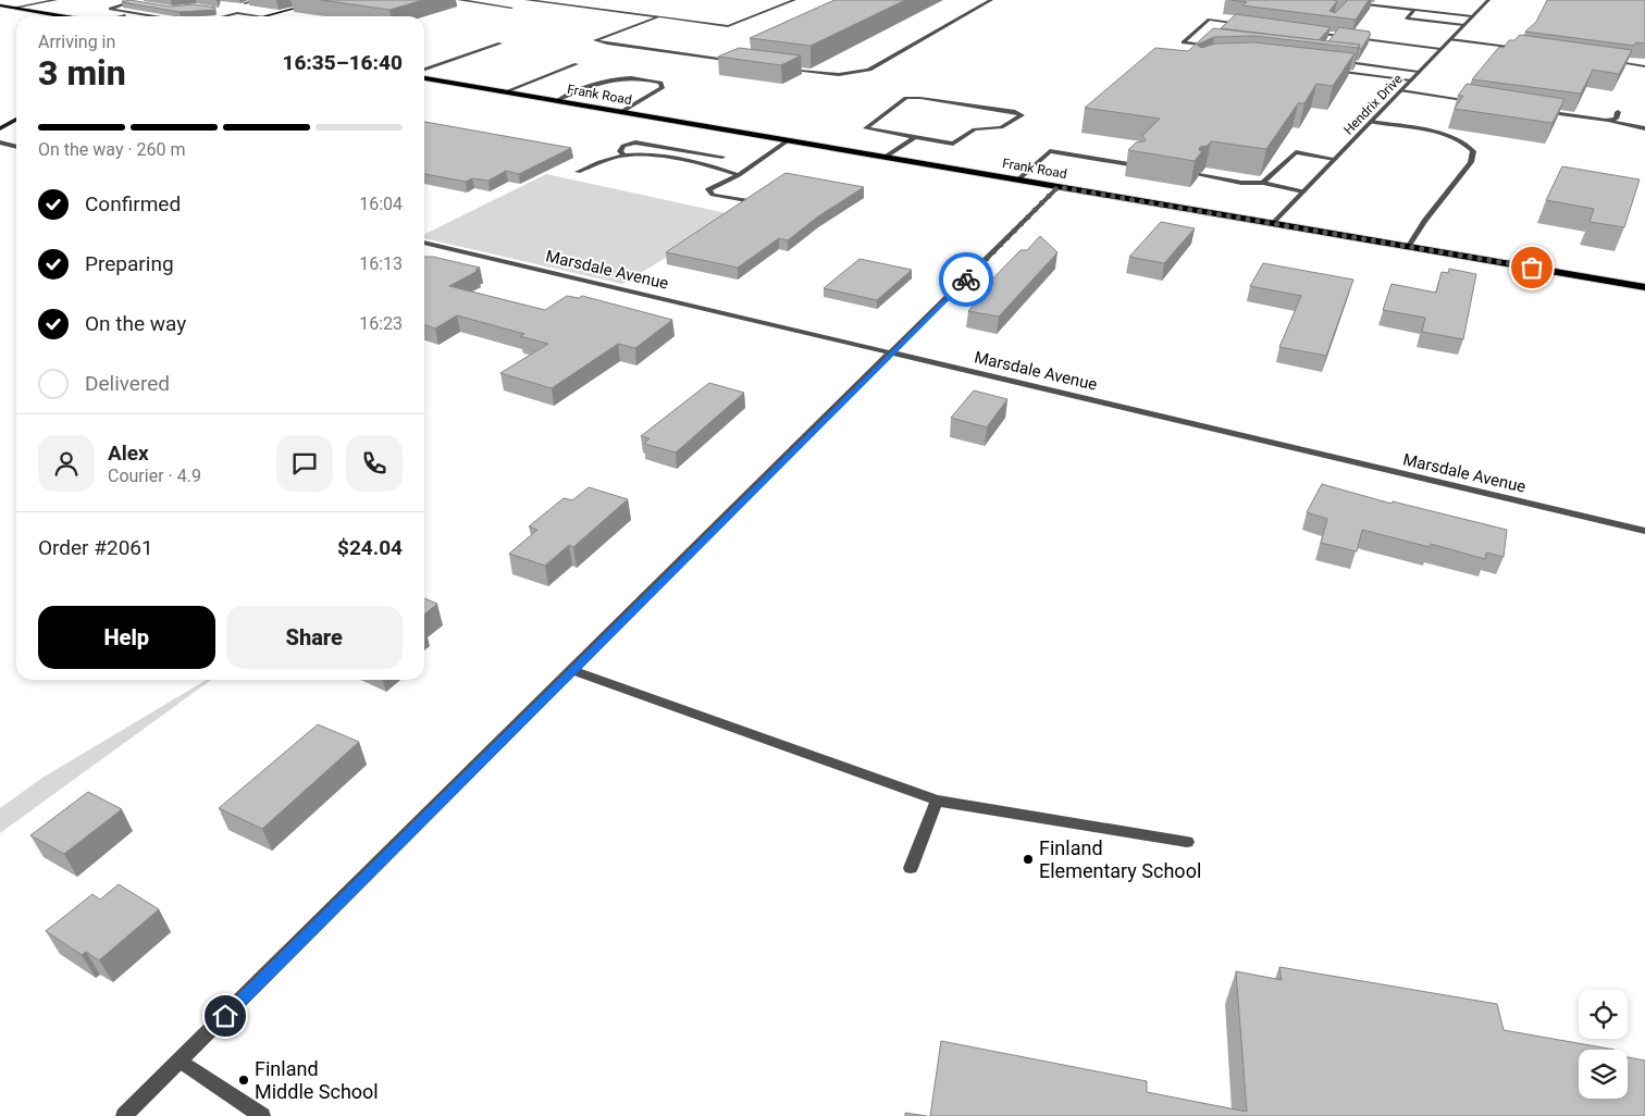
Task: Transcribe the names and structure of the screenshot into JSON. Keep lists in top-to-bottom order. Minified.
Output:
{"streets":{"main road":["Frank Road"],"street":["Hendrix Drive","Marsdale Avenue"]},"crossings":[["Frank Road","Hendrix Drive"]],"places":["Finland Elementary School","Finland Middle School"],"page":{"heading":["3 min","Arriving in","16:35–16:40"],"panel":["Alex","Courier · 4.9","Order #2061","$24.04"],"bar":"On the way · 260 m","list":[["Confirmed","16:04"],["Preparing","16:13"],["On the way","16:23"],"Delivered"],"buttons":["Help","Share"]}}
